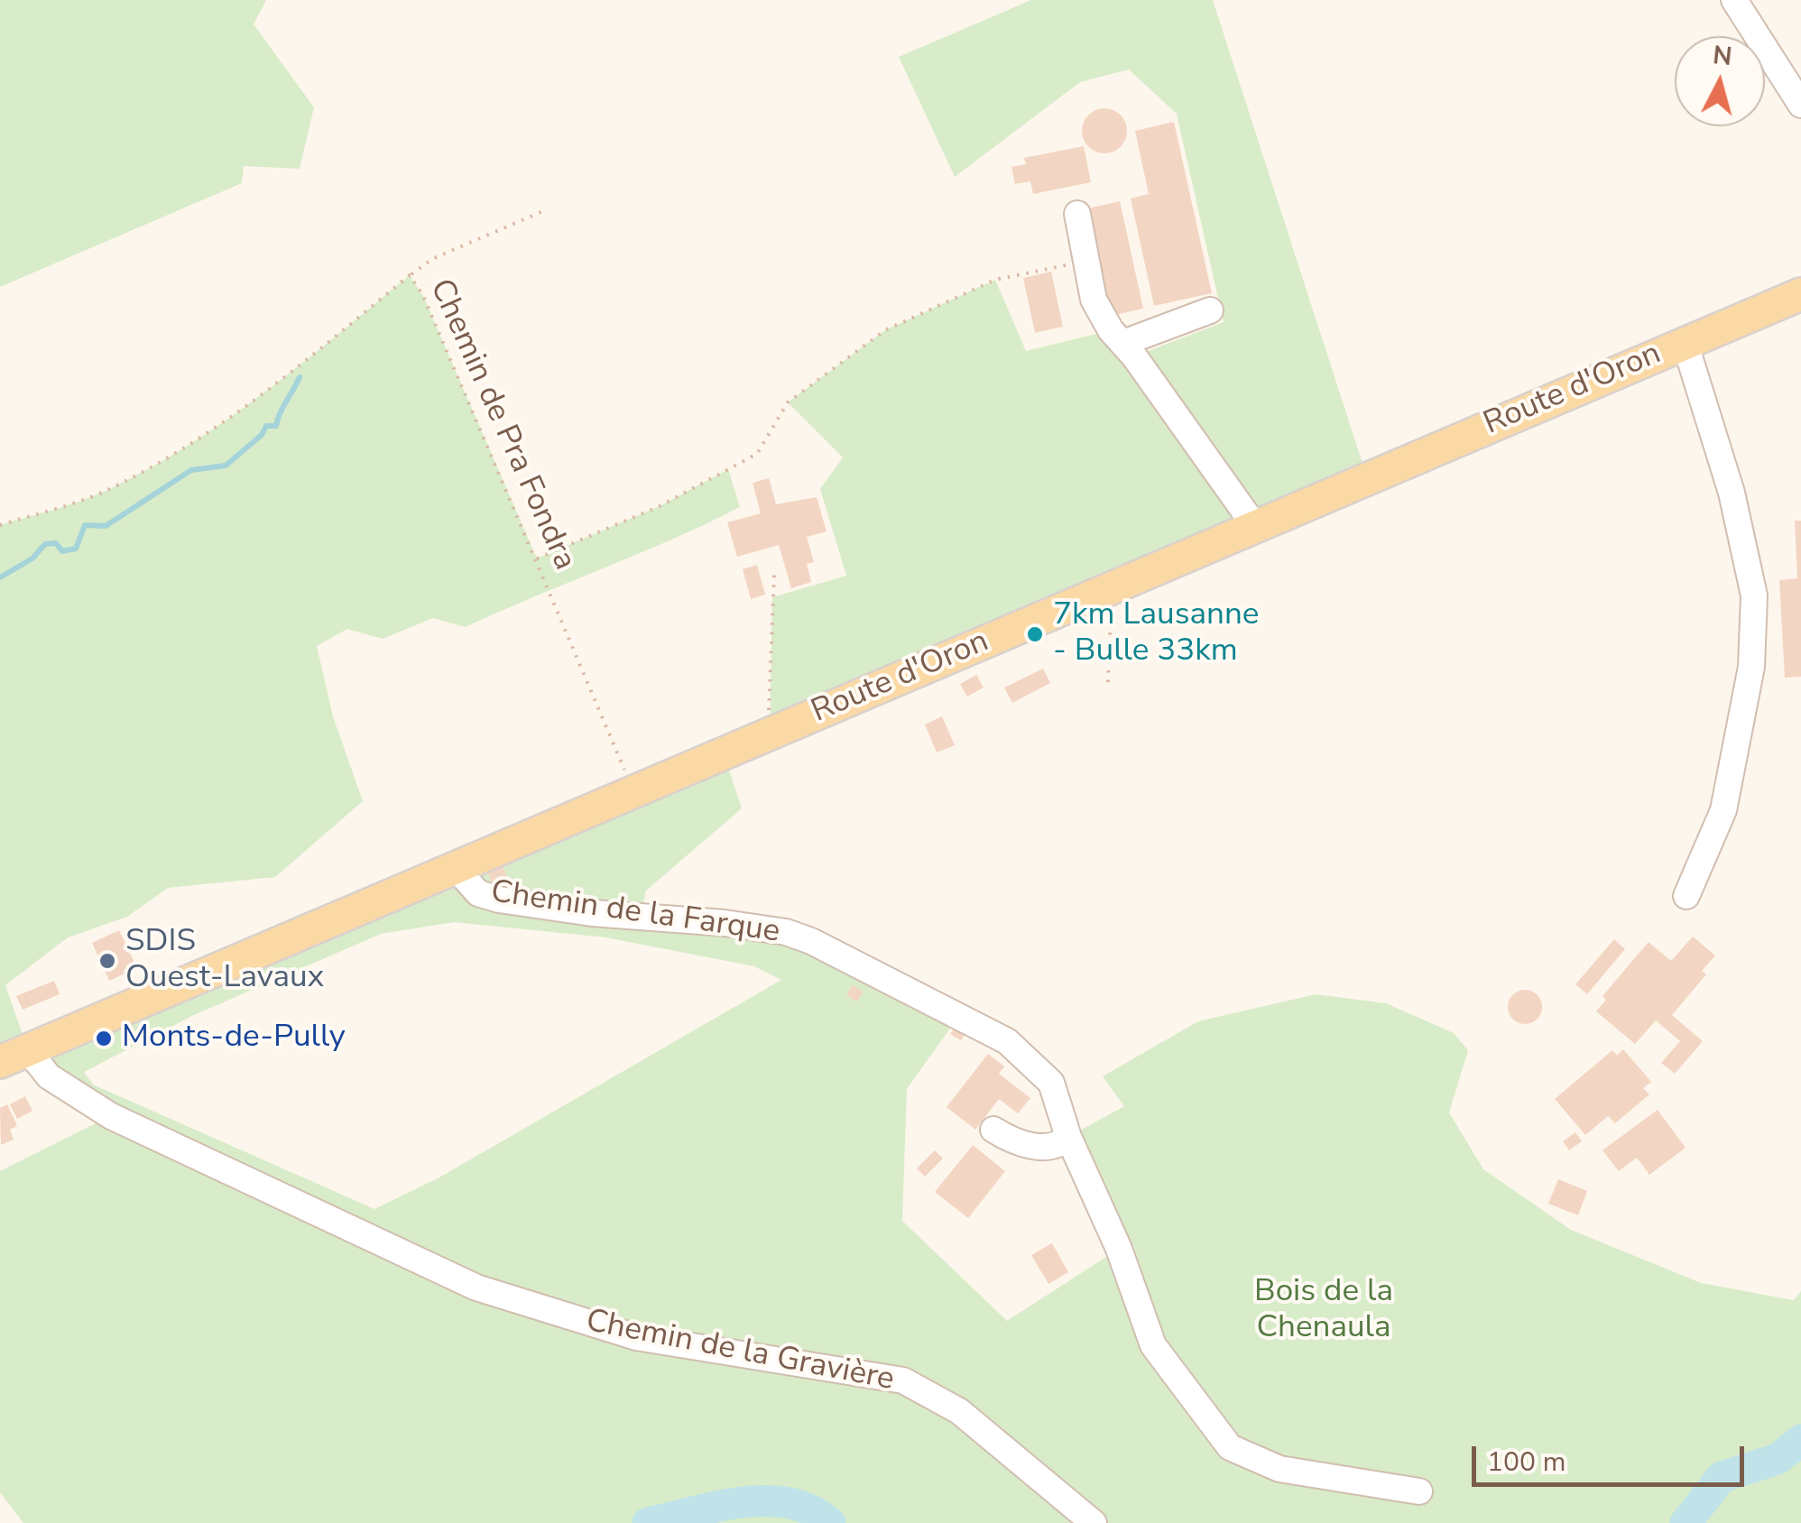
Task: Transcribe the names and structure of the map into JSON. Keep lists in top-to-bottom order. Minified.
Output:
{"streets":{"main road":["Route d'Oron"],"street":["Chemin de la Farque","Chemin de la Gravière"],"path":["Chemin de Pra Fondra"]},"crossings":[["Route d'Oron","Chemin de Pra Fondra"],["Route d'Oron","Chemin de la Farque"],["Route d'Oron","Chemin de la Gravière"]],"parks":["Bois de la Chenaula"],"places":["7km Lausanne - Bulle 33km","SDIS Ouest-Lavaux","Monts-de-Pully"],"scale_bar":"100 m","north":"top"}
